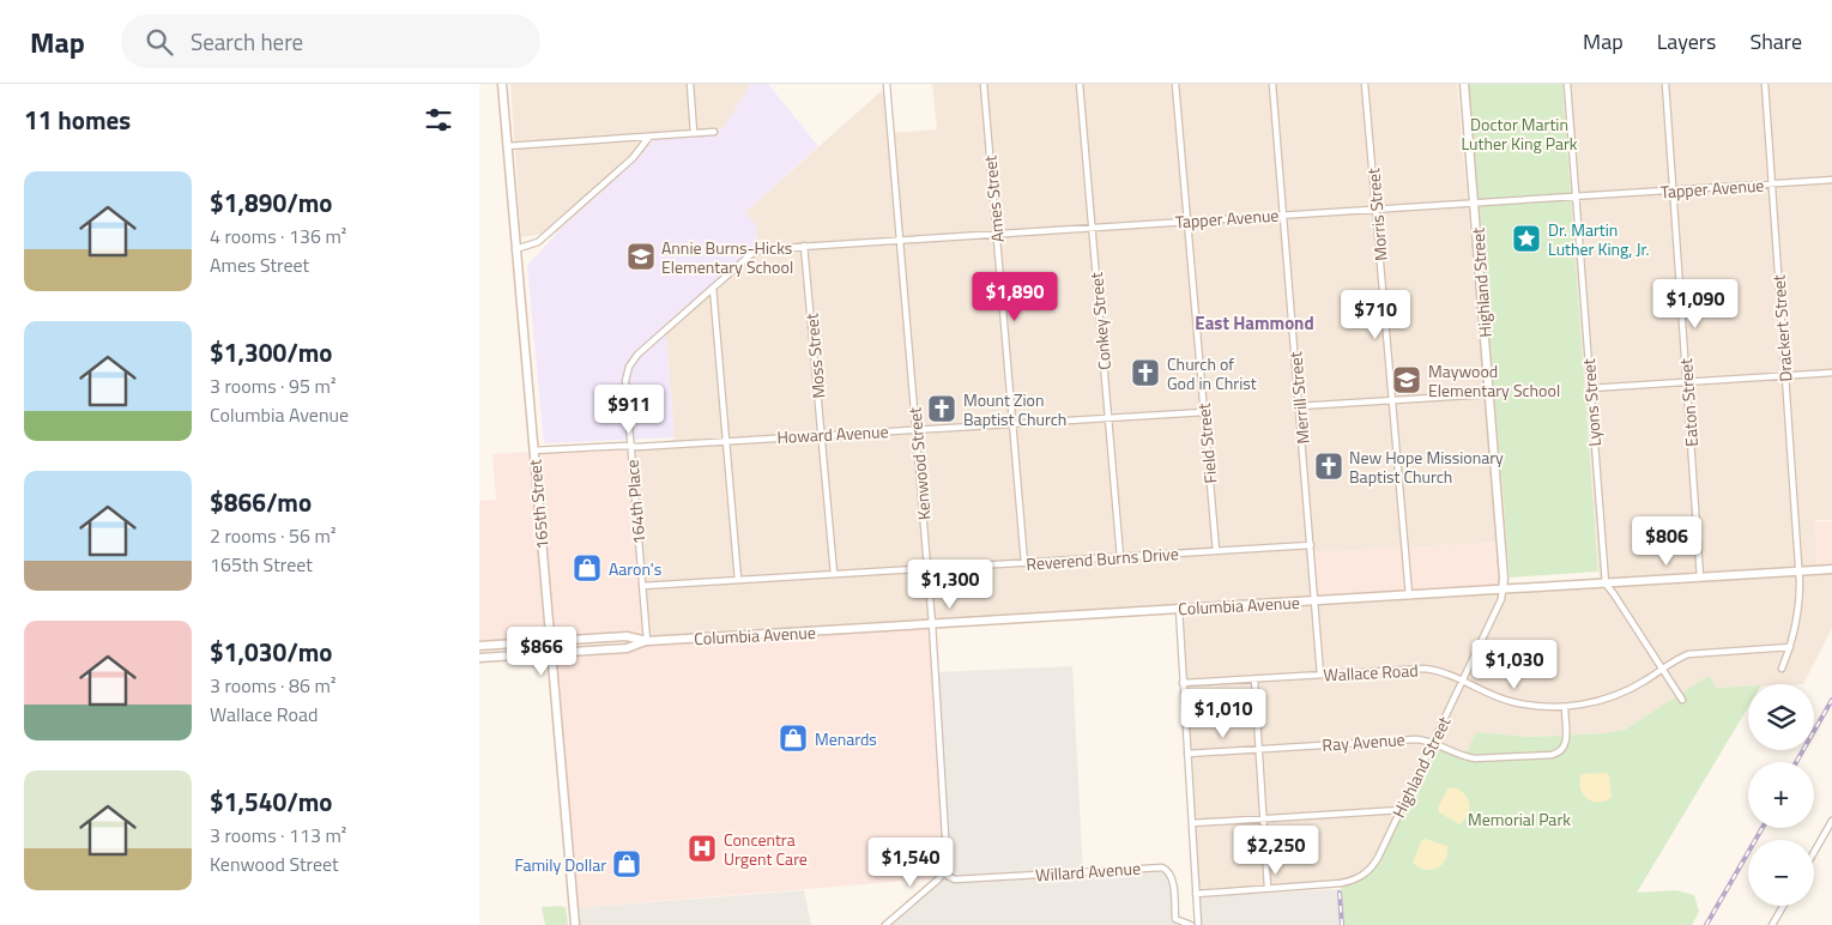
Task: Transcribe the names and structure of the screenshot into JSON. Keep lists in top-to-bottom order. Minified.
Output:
{"streets":{"street":["Tapper Avenue","Ames Street","Morris Street","Highland Street","Conkey Street","Drackert Street","Moss Street","Merrill Street","Lyons Street","Eaton Street","Howard Avenue","Field Street","Kenwood Street","164th Place","165th Street","Reverend Burns Drive","Columbia Avenue","Wallace Road","Ray Avenue","Willard Avenue"]},"crossings":[["Tapper Avenue","Ames Street"],["Tapper Avenue","Morris Street"],["Tapper Avenue","Highland Street"],["Tapper Avenue","Conkey Street"],["Tapper Avenue","Drackert Street"],["Tapper Avenue","Moss Street"],["Tapper Avenue","Merrill Street"],["Tapper Avenue","Lyons Street"],["Tapper Avenue","Eaton Street"],["Tapper Avenue","Field Street"],["Tapper Avenue","Kenwood Street"],["Tapper Avenue","164th Place"],["Ames Street","Howard Avenue"],["Ames Street","Reverend Burns Drive"],["Morris Street","Columbia Avenue"],["Highland Street","Columbia Avenue"],["Highland Street","Wallace Road"],["Highland Street","Ray Avenue"],["Conkey Street","Howard Avenue"],["Conkey Street","Reverend Burns Drive"],["Drackert Street","Columbia Avenue"],["Drackert Street","Wallace Road"],["Moss Street","Howard Avenue"],["Moss Street","Reverend Burns Drive"],["Merrill Street","Reverend Burns Drive"],["Merrill Street","Columbia Avenue"],["Merrill Street","Wallace Road"],["Lyons Street","Columbia Avenue"],["Eaton Street","Columbia Avenue"],["Howard Avenue","Field Street"],["Howard Avenue","Kenwood Street"],["Howard Avenue","164th Place"],["Howard Avenue","165th Street"],["Field Street","Reverend Burns Drive"],["Kenwood Street","Reverend Burns Drive"],["Kenwood Street","Columbia Avenue"],["Kenwood Street","Willard Avenue"],["164th Place","Reverend Burns Drive"],["164th Place","Columbia Avenue"],["165th Street","Columbia Avenue"],["Wallace Road","Ray Avenue"]],"districts":["East Hammond"],"parks":["Doctor Martin Luther King Park","Memorial Park"],"places":{"place":["Dr. Martin Luther King, Jr."],"school or university":["Annie Burns-Hicks Elementary School","Maywood Elementary School"],"church":["Church of God in Christ","Mount Zion Baptist Church","New Hope Missionary Baptist Church"],"shop":["Aaron's","Menards","Family Dollar"],"hospital":["Concentra Urgent Care"]},"page":{"header":"Map","search":"Search here","nav":["Map","Layers","Share"],"heading":"11 homes","list":[{"name":"$1,890/mo","note":"4 rooms · 136 m² · Ames Street"},{"name":"$1,300/mo","note":"3 rooms · 95 m² · Columbia Avenue"},{"name":"$866/mo","note":"2 rooms · 56 m² · 165th Street"},{"name":"$1,030/mo","note":"3 rooms · 86 m² · Wallace Road"},{"name":"$1,540/mo","note":"3 rooms · 113 m² · Kenwood Street"}],"price":["$1,890","$1,090","$710","$911","$806","$1,300","$866","$1,030","$1,010","$2,250","$1,540"],"map_buttons":["+","−"]}}
